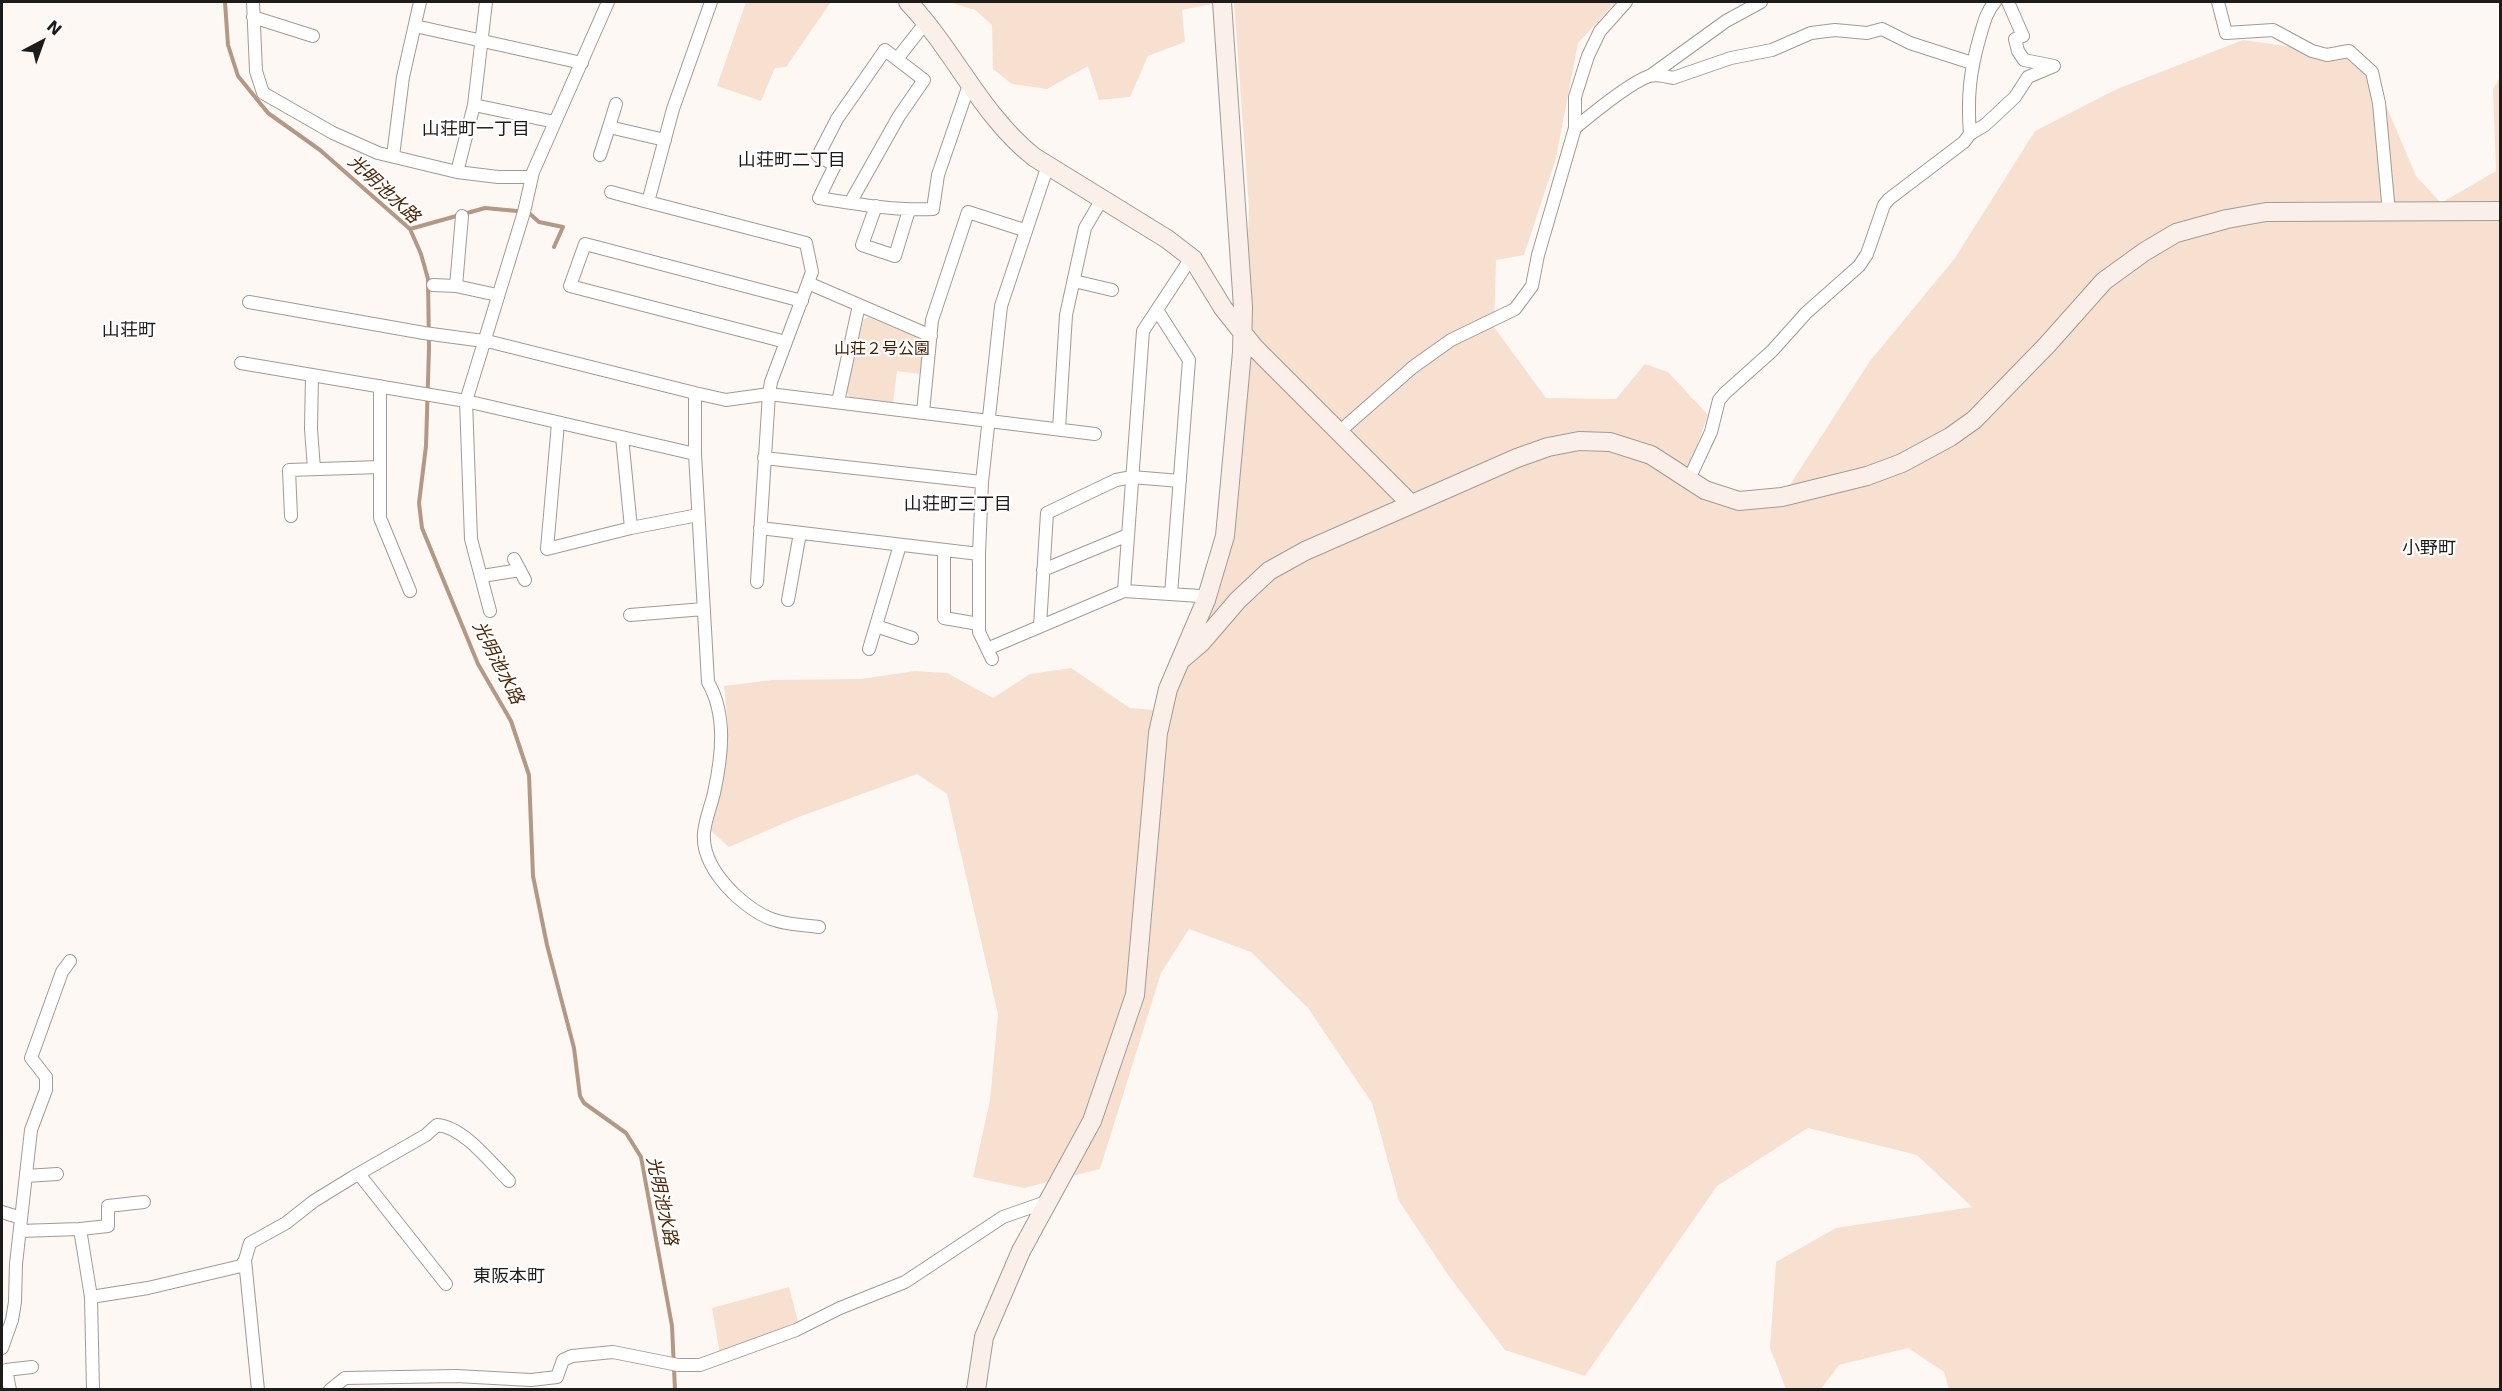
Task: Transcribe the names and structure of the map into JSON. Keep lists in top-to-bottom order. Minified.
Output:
{"districts":["山荘町一丁目","山荘町二丁目","山荘町","山荘町三丁目","小野町","東阪本町"],"water":["光明池水路"],"parks":["山荘２号公園"],"north":"top right"}
